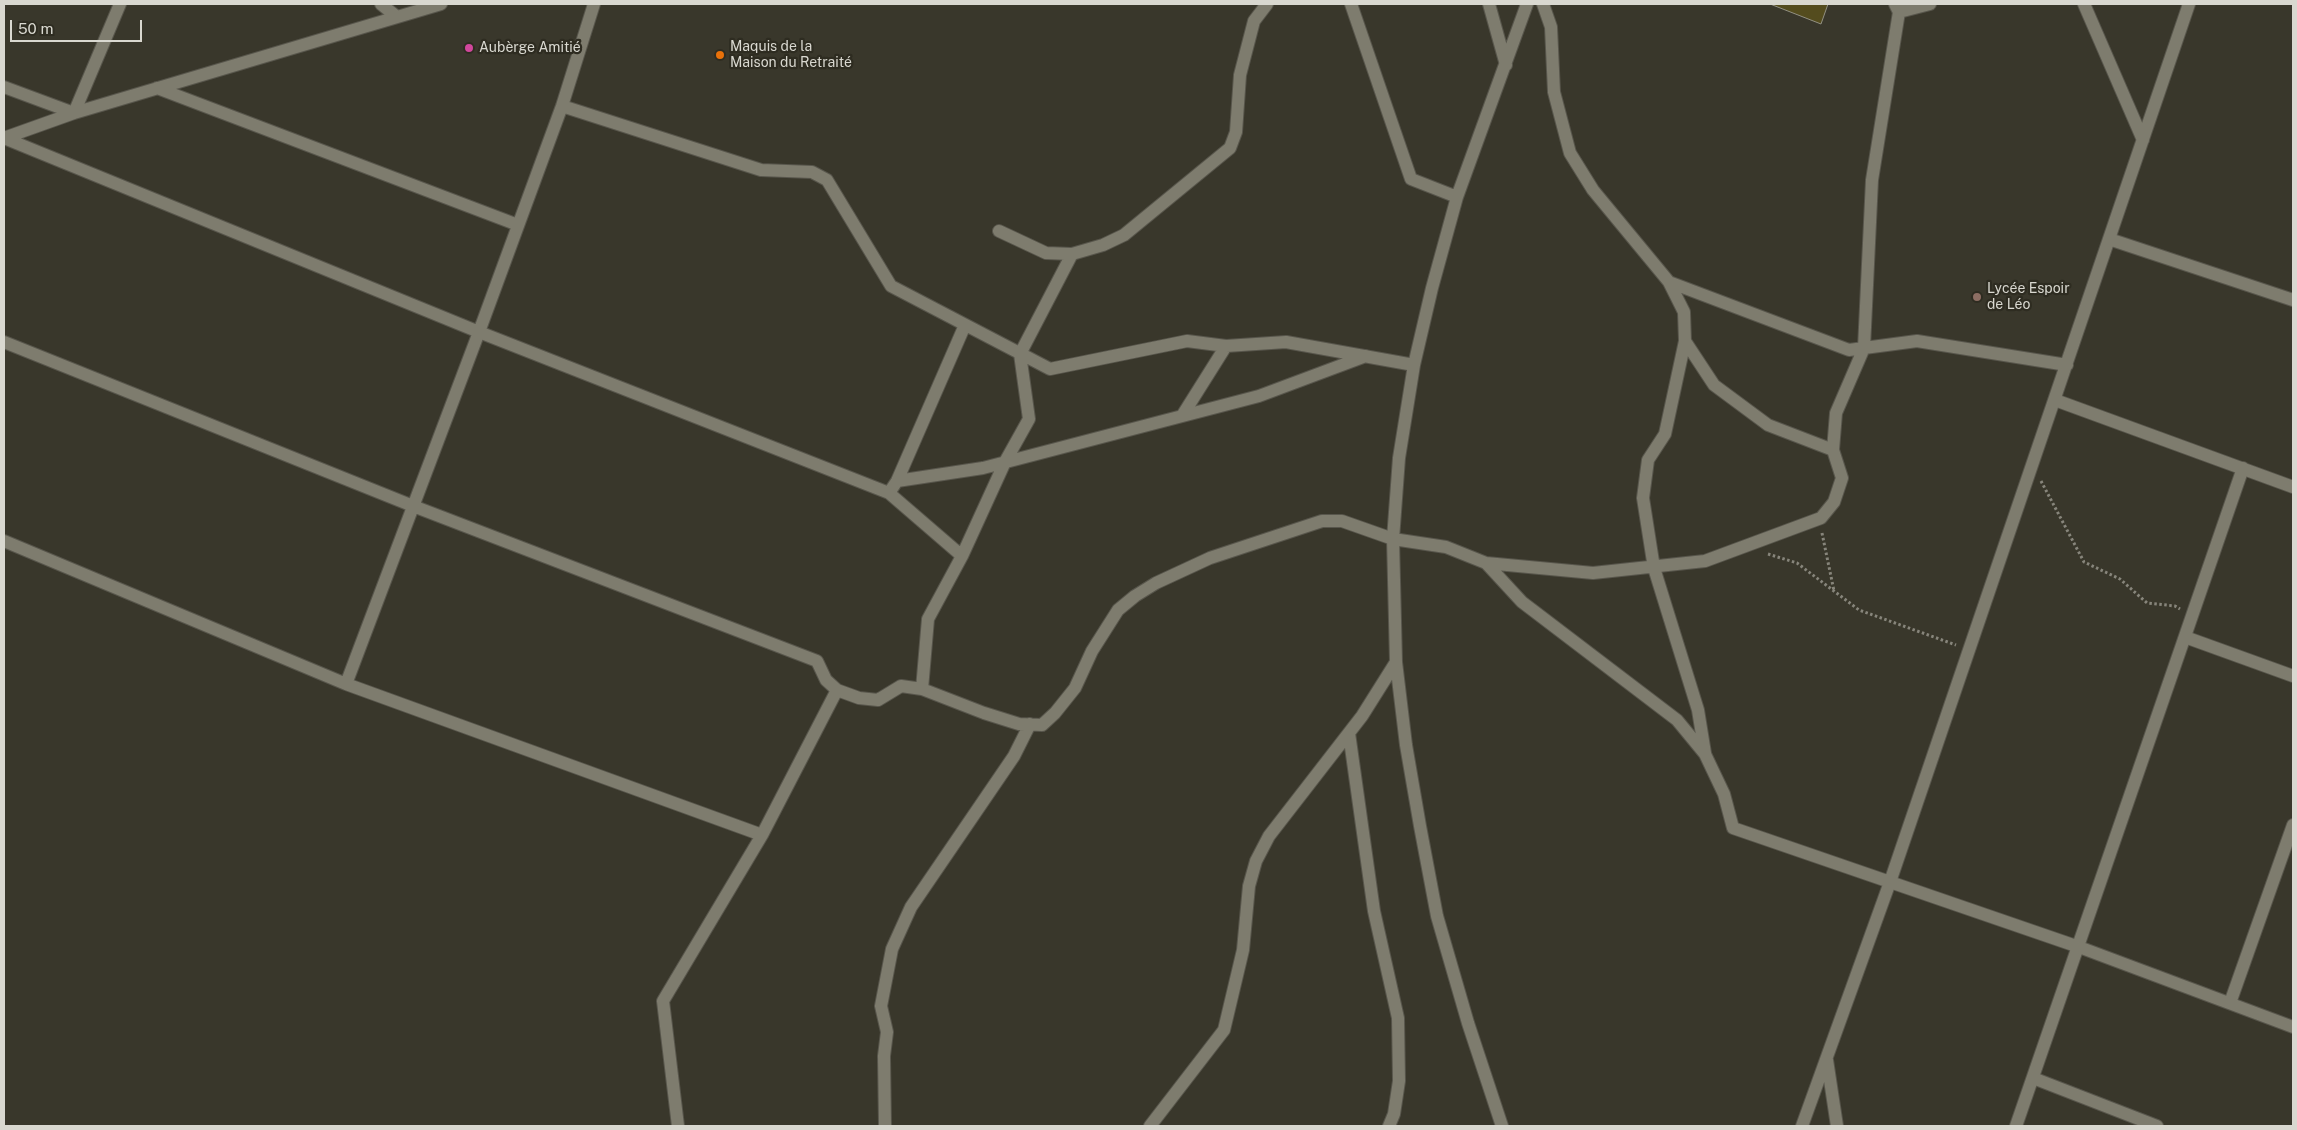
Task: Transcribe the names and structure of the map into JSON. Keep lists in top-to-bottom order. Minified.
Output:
{"places":["Aubèrge Amitié","Maquis de la Maison du Retraité","Lycée Espoir de Léo"],"scale_bar":"50 m"}
